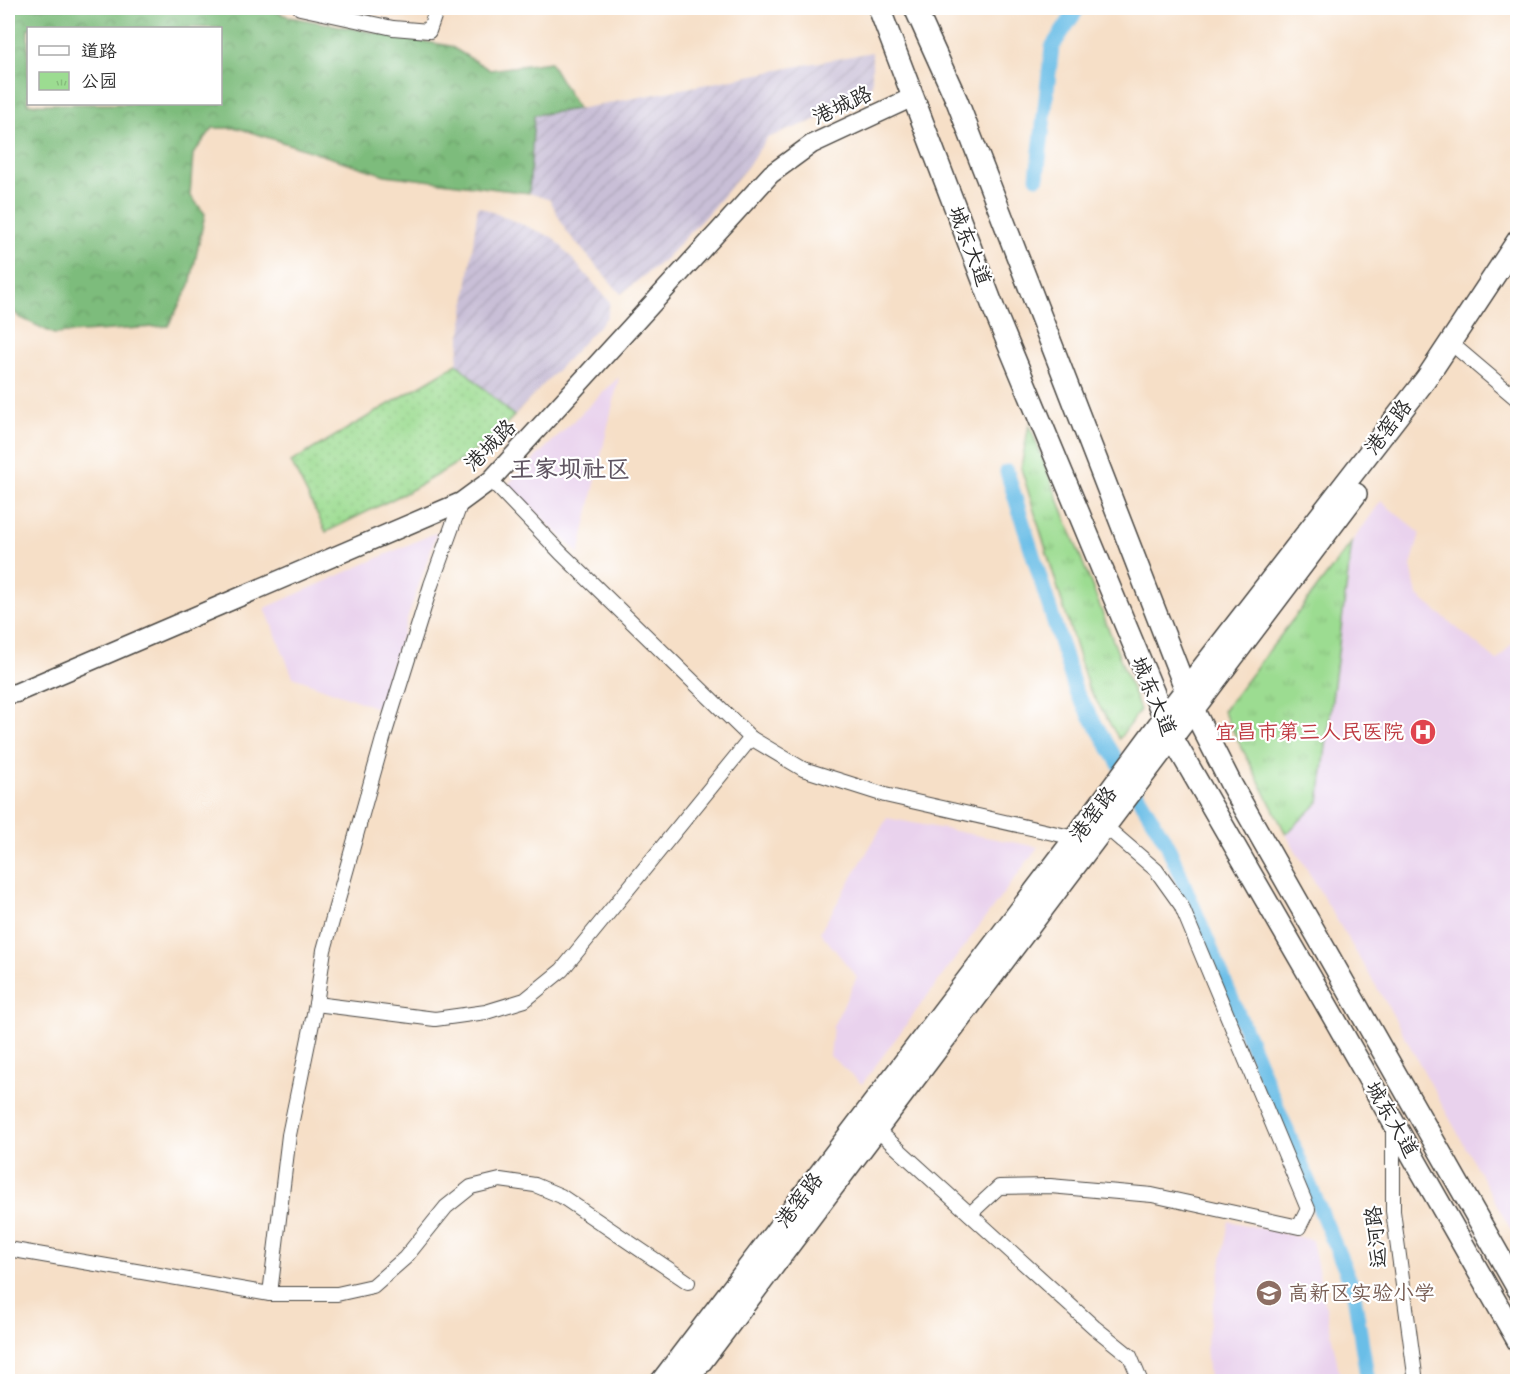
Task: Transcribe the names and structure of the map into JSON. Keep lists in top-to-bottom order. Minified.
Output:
{"streets":{"main road":["城东大道","港窑路"],"street":["港城路","运河路"]},"crossings":[["港城路","城东大道"],["城东大道","港窑路"],["城东大道","运河路"]],"districts":["王家坝社区"],"places":{"hospital":["宜昌市第三人民医院"],"school or university":["高新区实验小学"]},"legend":["道路","公园"]}
